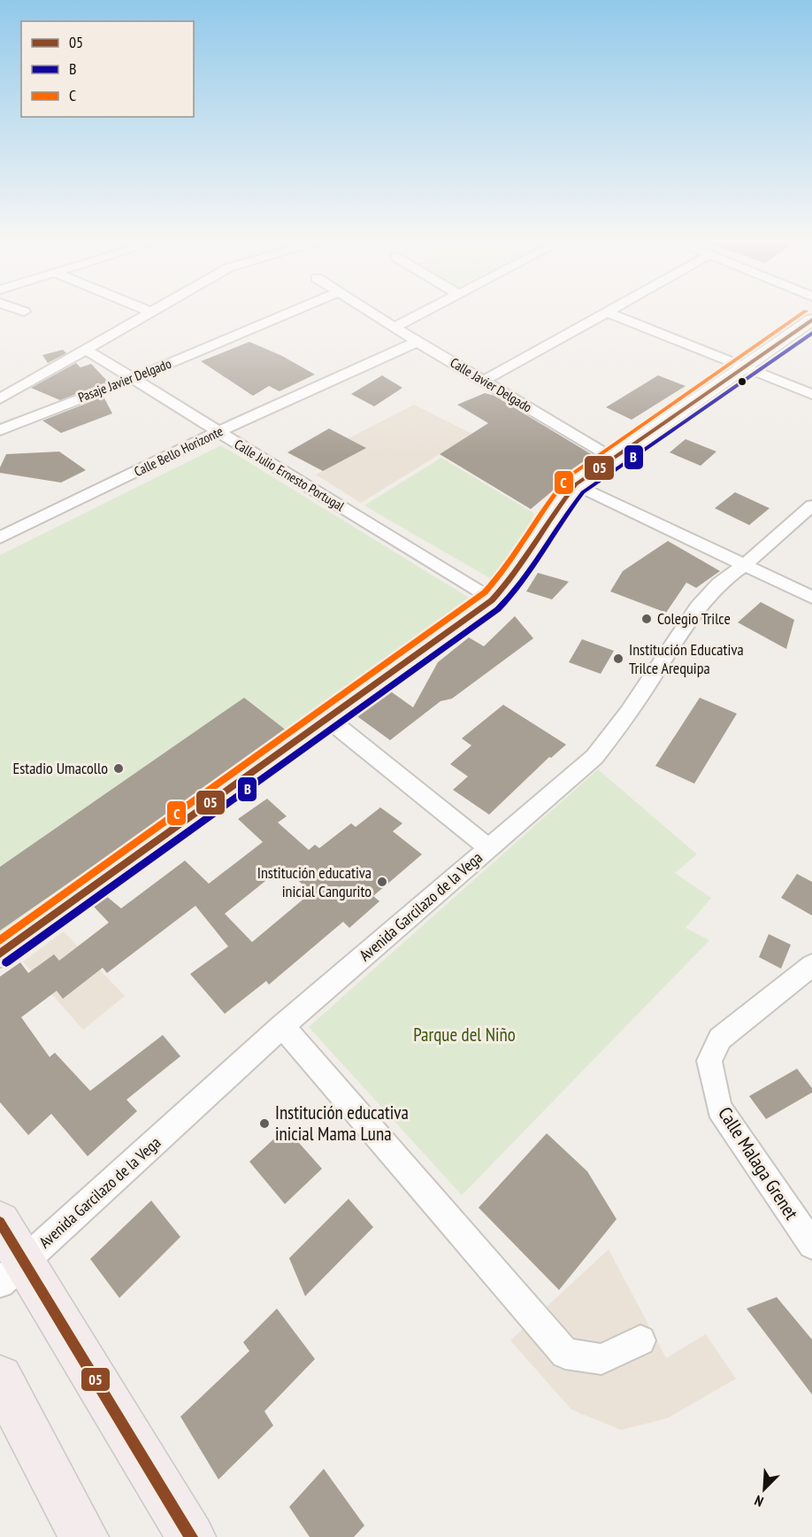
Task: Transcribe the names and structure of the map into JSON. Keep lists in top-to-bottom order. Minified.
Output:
{"streets":{"street":["Pasaje Javier Delgado","Calle Javier Delgado","Calle Bello Horizonte","Calle Julio Ernesto Portugal","Avenida Garcilazo de la Vega","Calle Malaga Grenet"]},"crossings":[["Pasaje Javier Delgado","Calle Julio Ernesto Portugal"],["Calle Javier Delgado","Calle Bello Horizonte"],["Calle Bello Horizonte","Calle Julio Ernesto Portugal"]],"parks":["Parque del Niño"],"places":["Colegio Trilce","Institución Educativa Trilce Arequipa","Estadio Umacollo","Institución educativa inicial Cangurito","Institución educativa inicial Mama Luna"],"lines":["transit line C","transit line 05","transit line B"],"legend":["05","B","C"],"north":"bottom left"}
